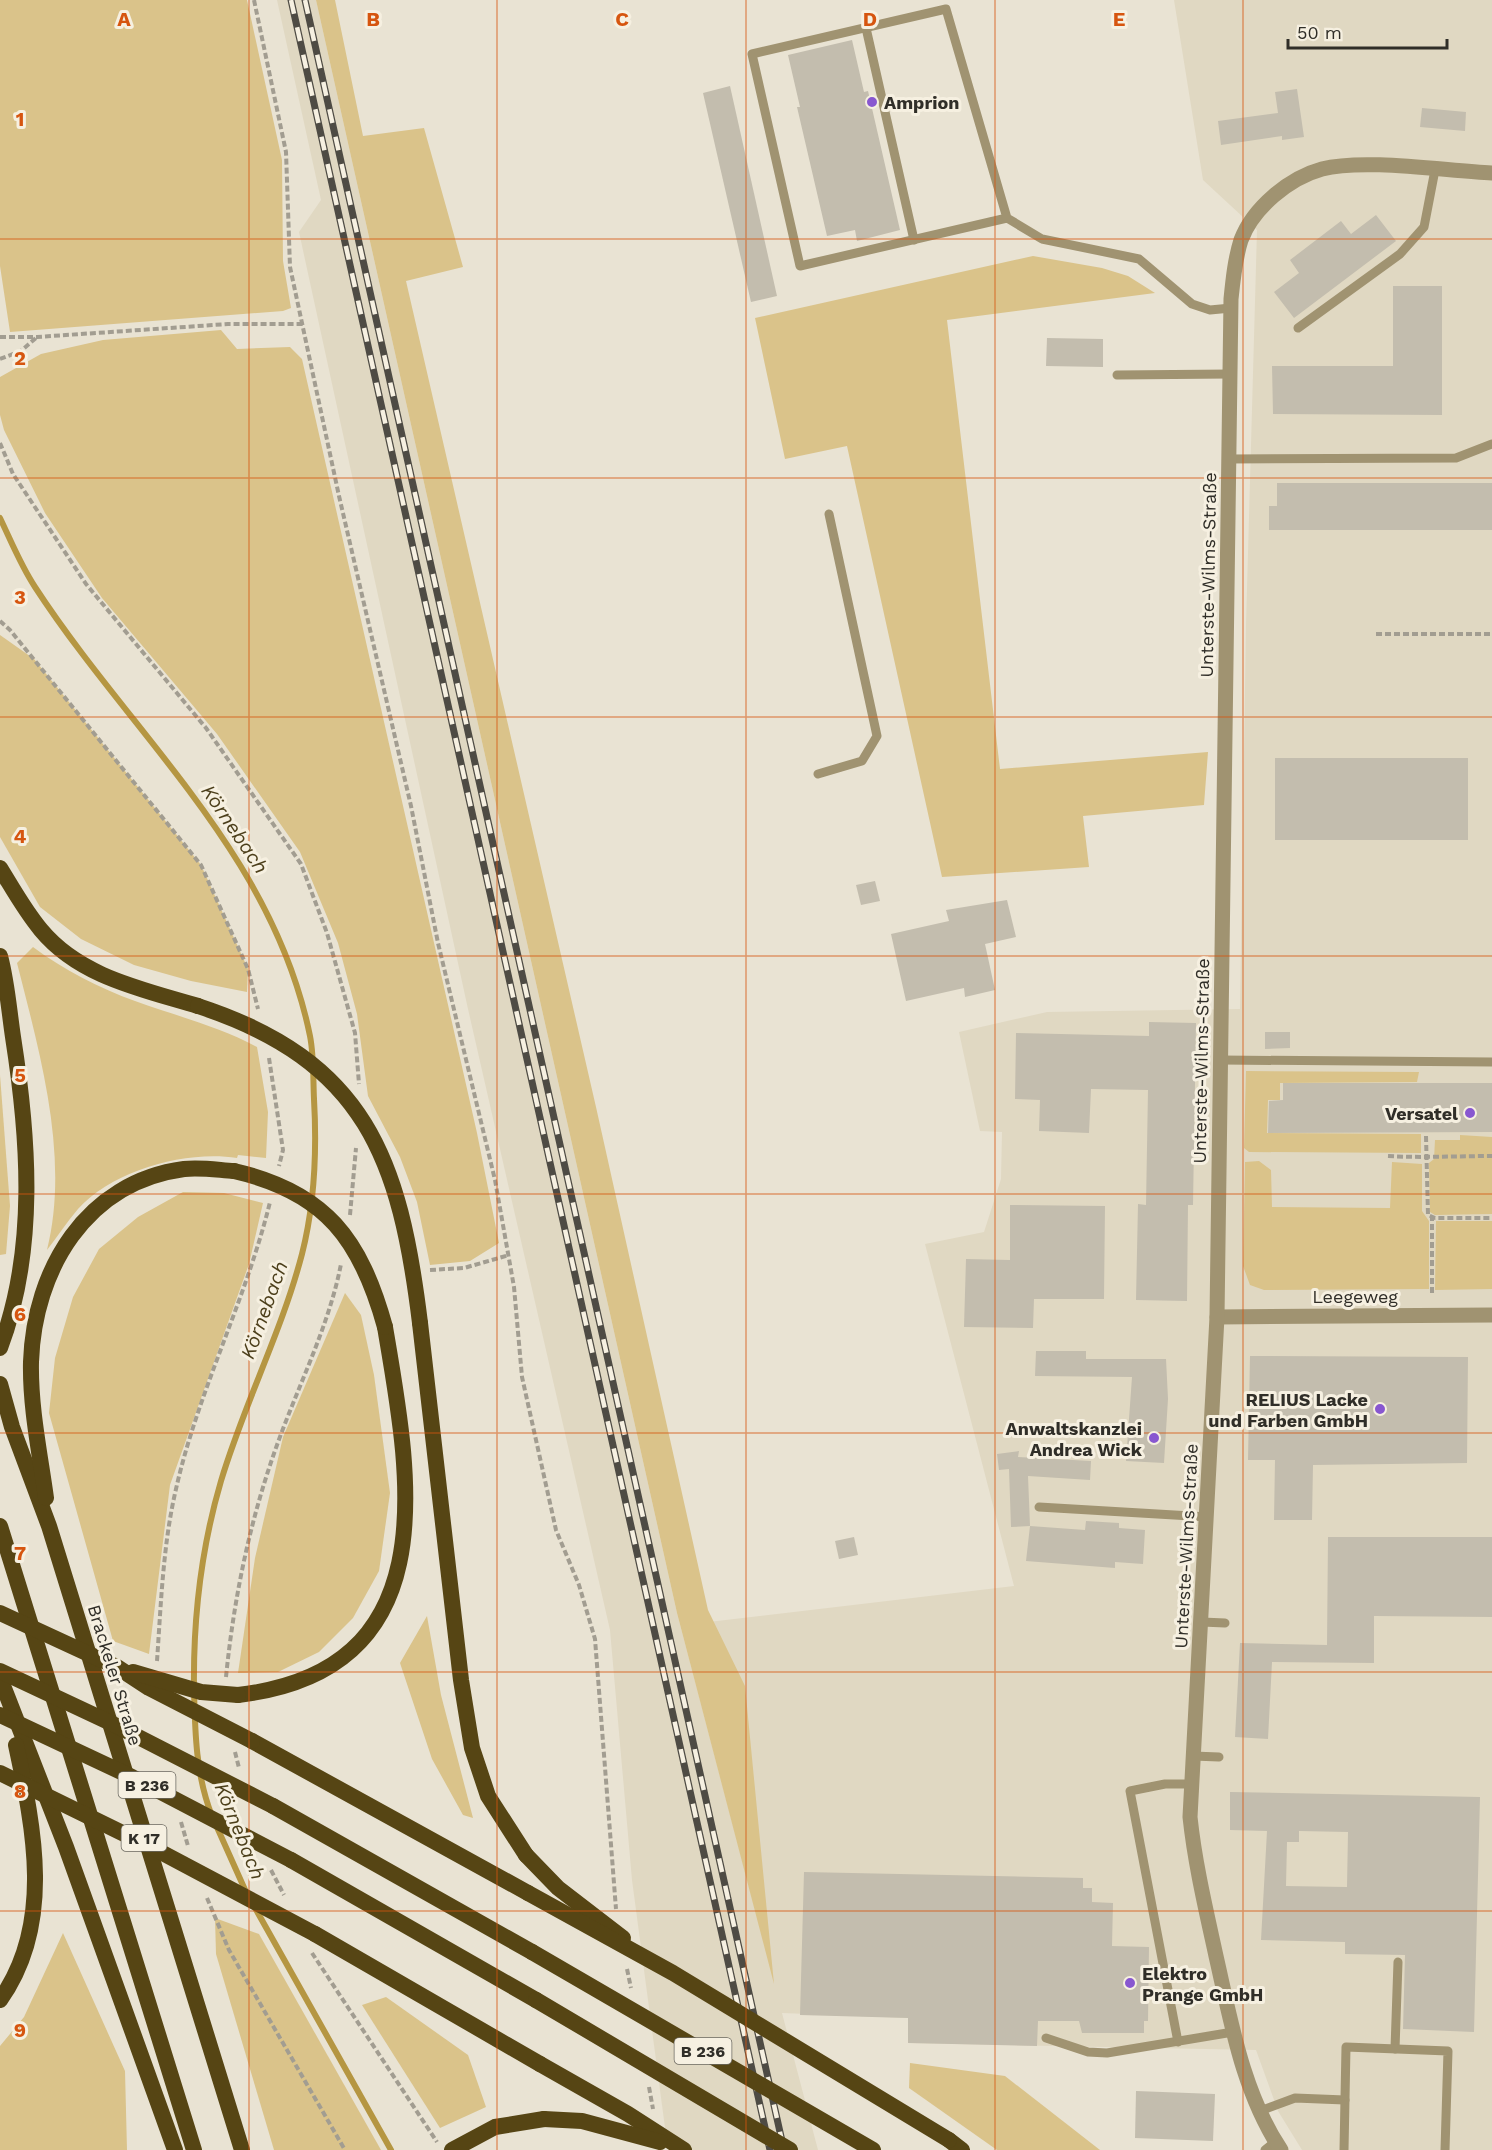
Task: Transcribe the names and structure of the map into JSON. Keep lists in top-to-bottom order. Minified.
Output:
{"streets":{"highway":["Brackeler Straße","B 236","K 17"],"street":["Unterste-Wilms-Straße","Leegeweg"]},"crossings":[["Unterste-Wilms-Straße","Leegeweg"]],"water":["Körnebach"],"places":["Amprion","Versatel","RELIUS Lacke und Farben GmbH","Anwaltskanzlei Andrea Wick","Elektro Prange GmbH"],"scale_bar":"50 m","grid":{"columns":["A","B","C","D","E"],"rows":["1","2","3","4","5","6","7","8","9"]}}
